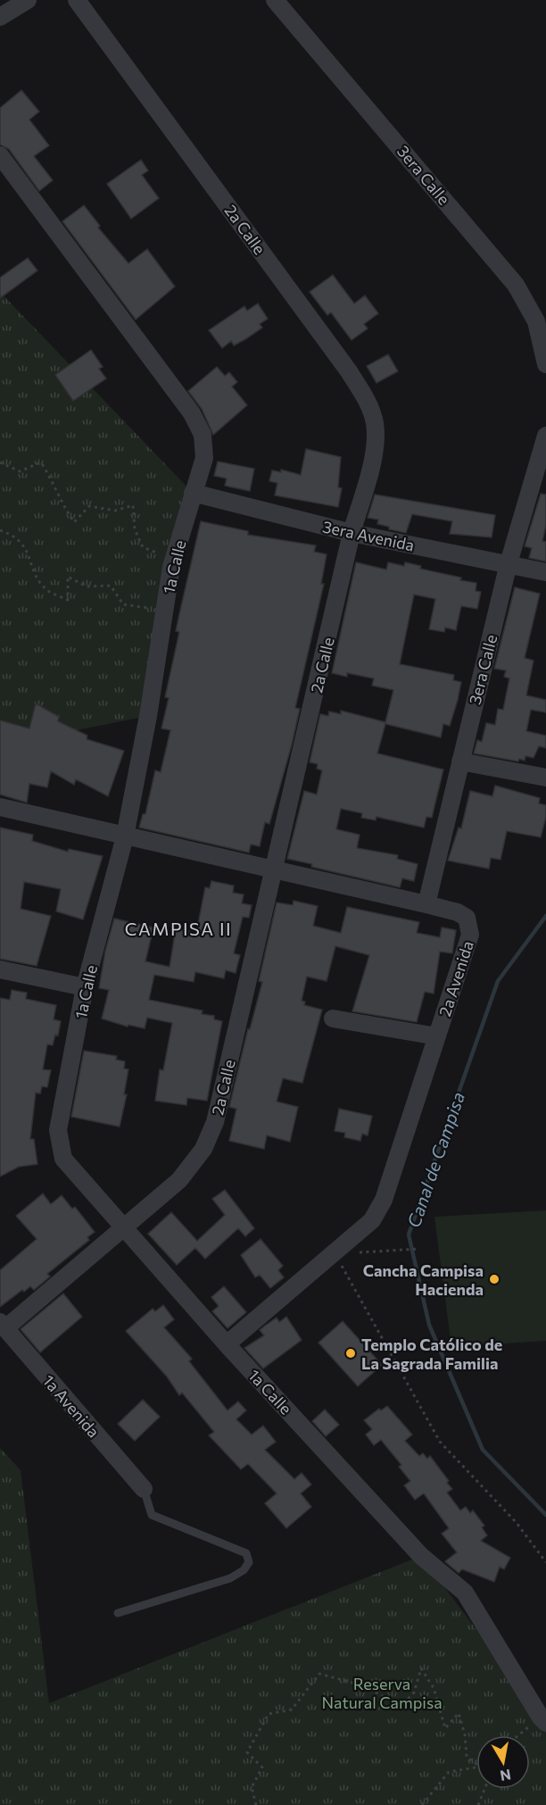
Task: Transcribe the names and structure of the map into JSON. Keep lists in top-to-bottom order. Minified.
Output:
{"streets":{"street":["3era Calle","2a Calle","3era Avenida","1a Calle","2a Avenida","1a Avenida"]},"crossings":[["3era Calle","3era Avenida"],["3era Calle","2a Avenida"],["2a Calle","3era Avenida"],["2a Calle","1a Calle"],["2a Calle","2a Avenida"],["2a Calle","1a Avenida"],["3era Avenida","1a Calle"],["1a Calle","2a Avenida"]],"districts":["CAMPISA II"],"water":["Canal de Campisa"],"parks":["Reserva Natural Campisa"],"places":["Cancha Campisa Hacienda","Templo Católico de La Sagrada Familia"],"north":"bottom"}
